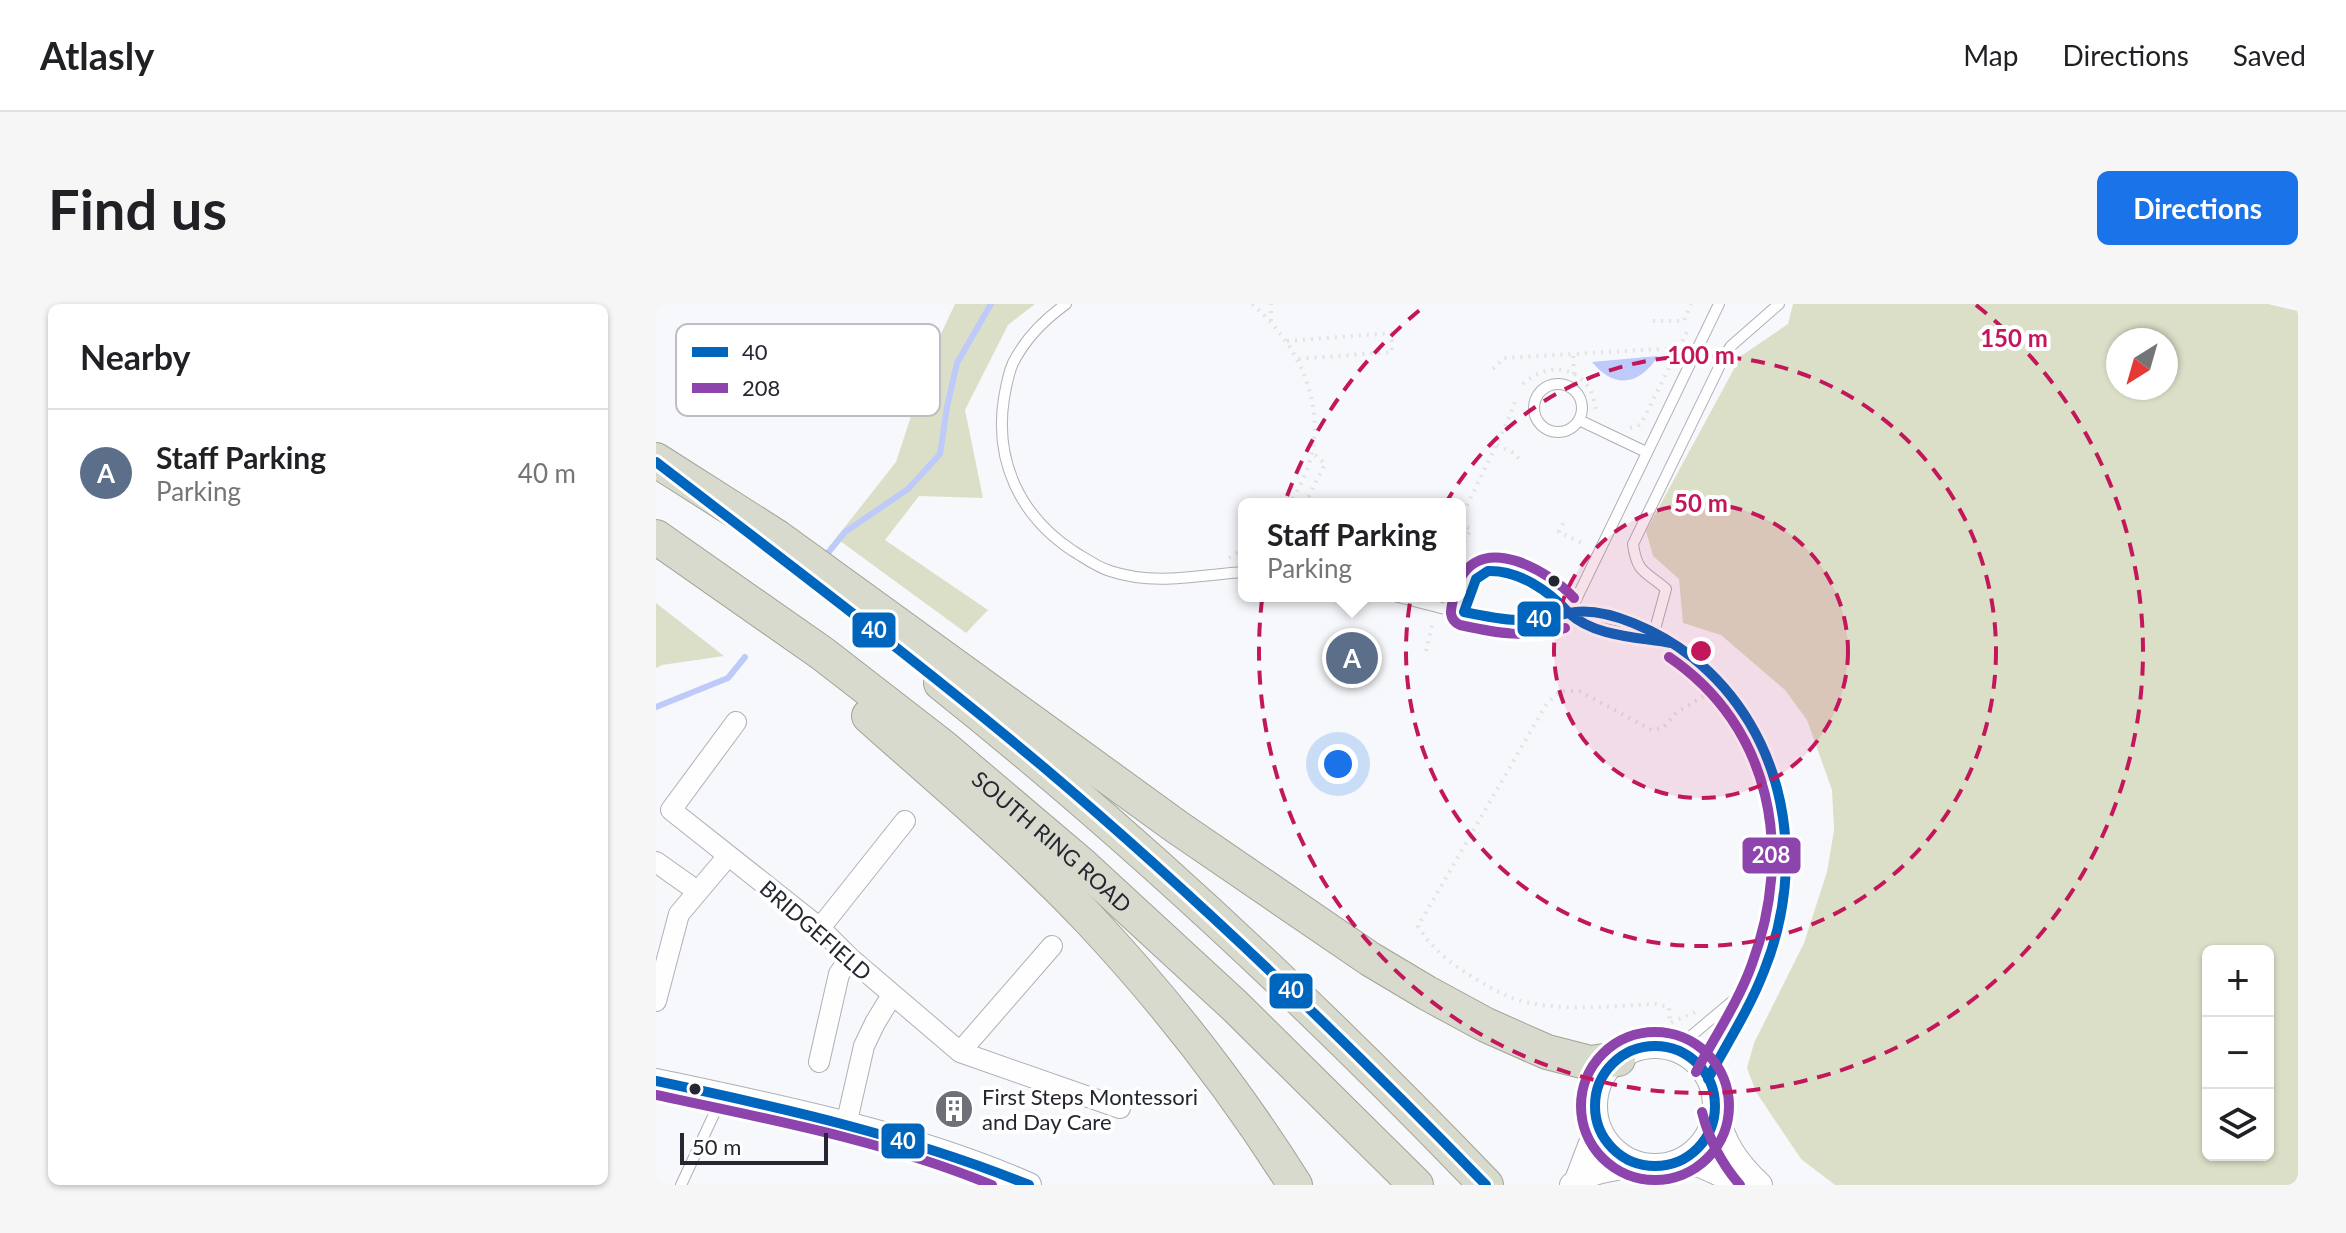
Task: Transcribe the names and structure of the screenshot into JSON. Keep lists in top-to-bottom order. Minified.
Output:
{"streets":{"highway":["SOUTH RING ROAD"],"street":["BRIDGEFIELD"]},"places":{"building":["First Steps Montessori and Day Care"]},"lines":["transit line 40","transit line 208"],"legend":["40","208"],"scale_bar":"50 m","north":"bottom left","page":{"header":"Atlasly","nav":["Map","Directions","Saved"],"buttons":"Directions","title":"Find us","heading":"Nearby","list":[{"mark":"A","name":"Staff Parking","note":"Parking","value":"40 m"}],"popup":["Staff Parking","Parking"],"pins":"A","map_buttons":["+","−"],"scale":"50 m"},"rings":["150 m","100 m","50 m"]}
